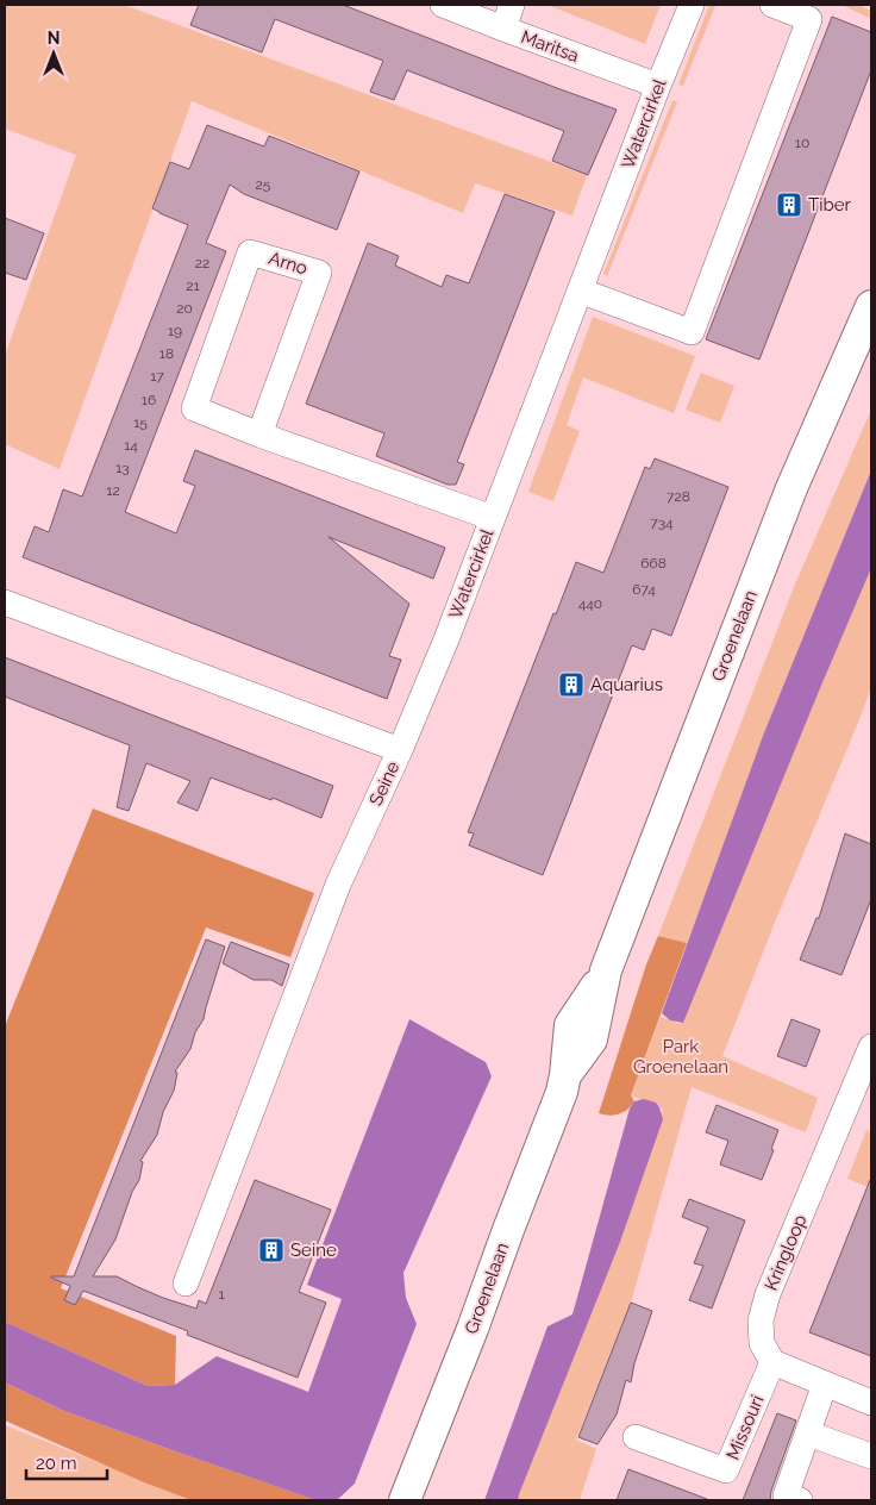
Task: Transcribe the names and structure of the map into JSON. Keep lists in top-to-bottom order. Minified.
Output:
{"streets":{"street":["Maritsa","Watercirkel","Arno","Groenelaan","Seine","Kringloop","Missouri"]},"crossings":[["Maritsa","Watercirkel"],["Watercirkel","Arno"],["Watercirkel","Seine"],["Kringloop","Missouri"]],"parks":["Park Groenelaan"],"places":{"building":["Tiber","Aquarius","Seine"]},"house_numbers":["10","25","22","21","20","19","18","17","16","15","14","13","12","728","734","668","674","440","1"],"scale_bar":"20 m","north":"top"}
